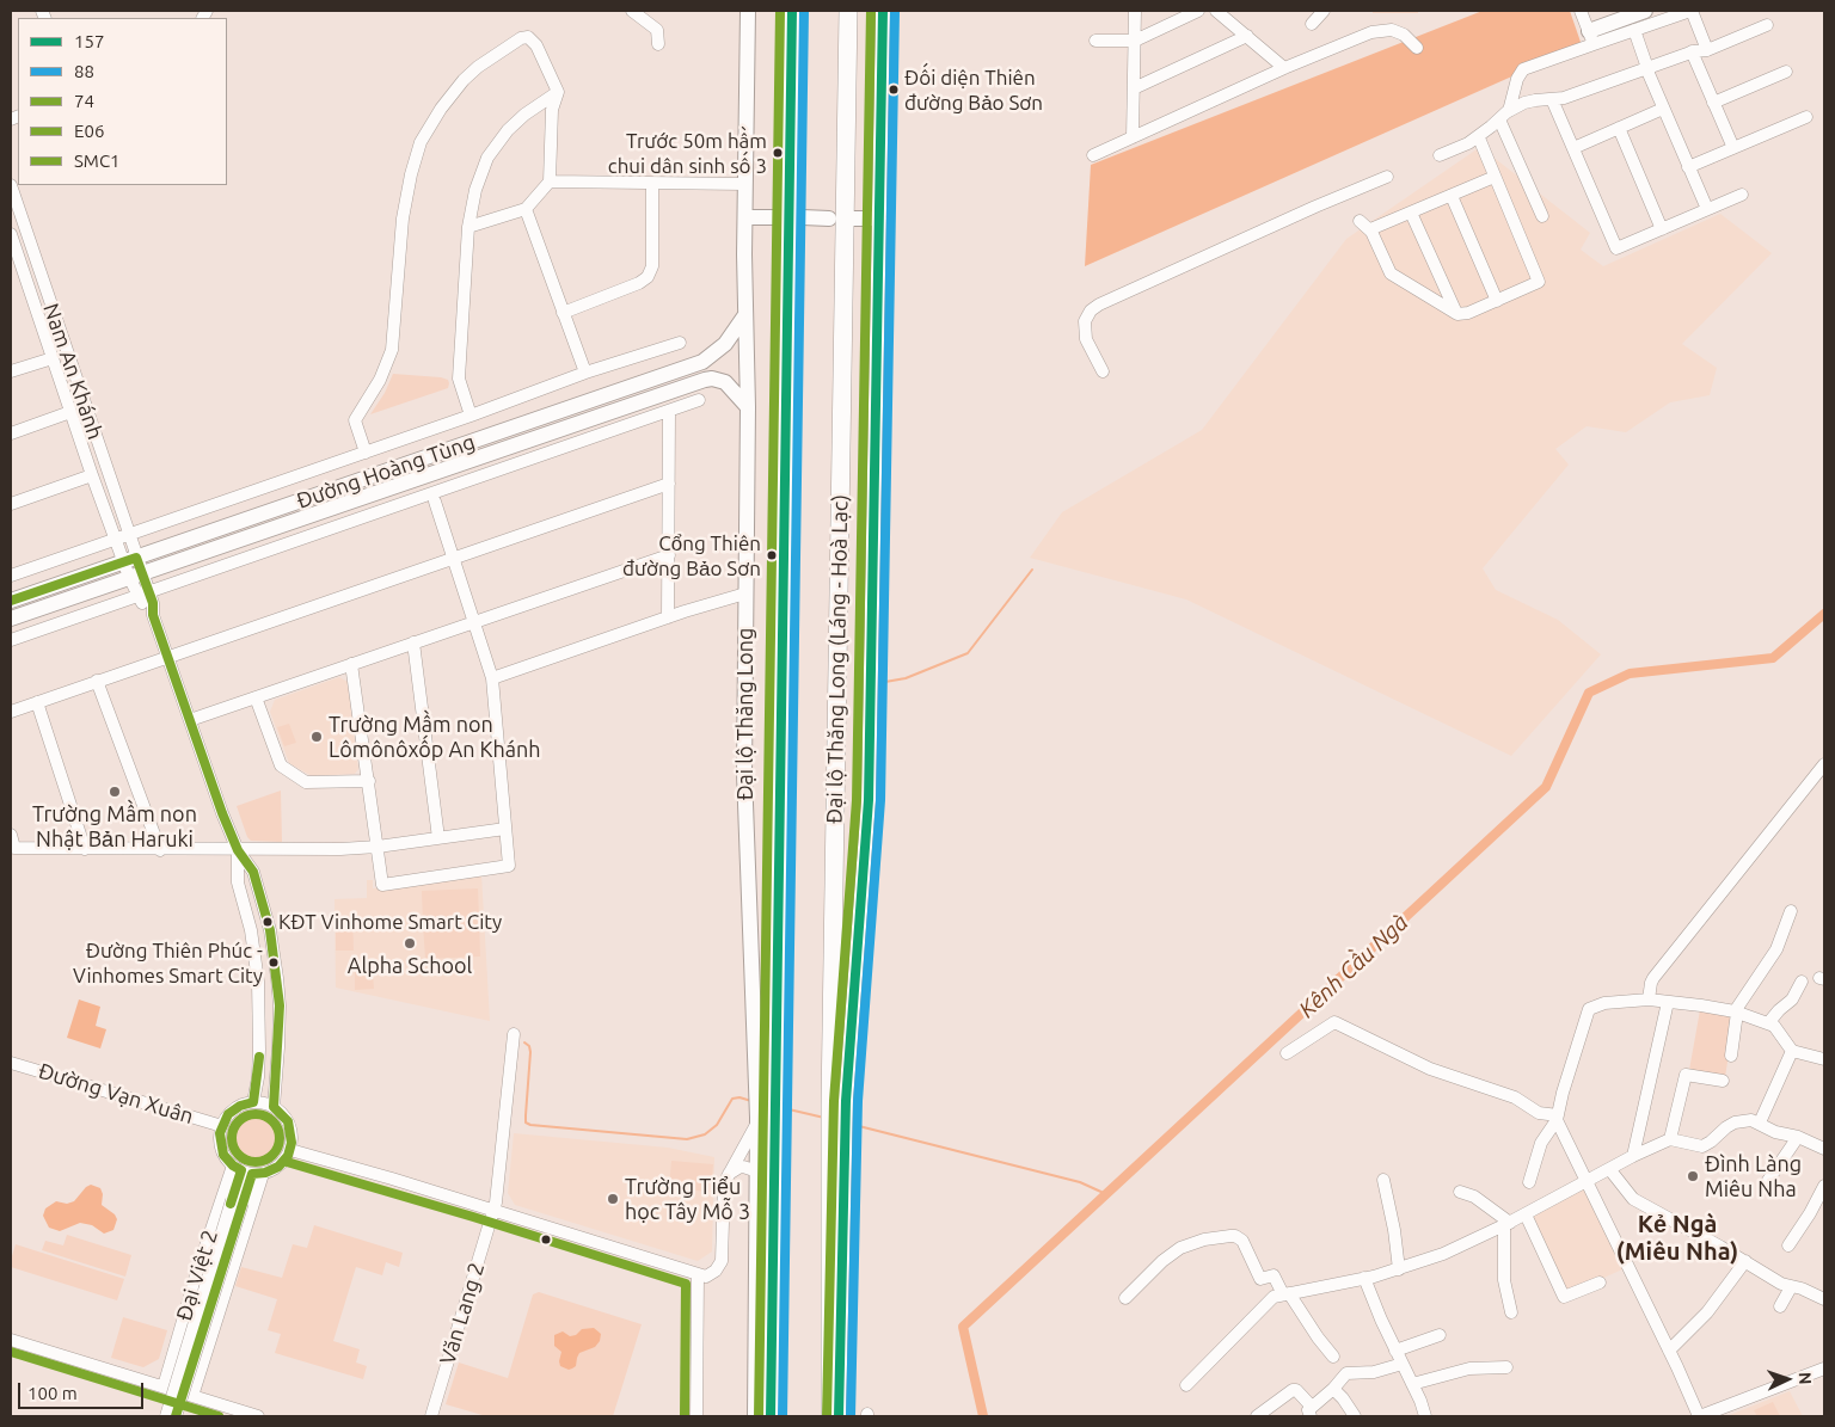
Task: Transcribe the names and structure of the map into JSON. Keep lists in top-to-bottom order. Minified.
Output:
{"streets":{"highway":["Đại lộ Thăng Long (Láng - Hoà Lạc)"],"main road":["Đường Hoàng Tùng","Đại lộ Thăng Long"],"street":["Nam An Khánh","Đường Vạn Xuân","Đại Việt 2","Văn Lang 2"]},"crossings":[["Nam An Khánh","Đường Hoàng Tùng"],["Đường Hoàng Tùng","Đại lộ Thăng Long"],["Đường Vạn Xuân","Đại Việt 2"]],"districts":["Kẻ Ngà (Miêu Nha)"],"water":["Kênh Cầu Ngà"],"places":["Đối diện Thiên đường Bảo Sơn","Trước 50m hầm chui dân sinh số 3","Cổng Thiên đường Bảo Sơn","Trường Mầm non Lômônôxốp An Khánh","Trường Mầm non Nhật Bản Haruki","KĐT Vinhome Smart City","Alpha School","Đường Thiên Phúc - Vinhomes Smart City","Đình Làng Miêu Nha","Trường Tiểu học Tây Mỗ 3"],"lines":["transit line 157","transit line 88","transit line 74","transit line E06","transit line SMC1"],"legend":["157","88","74","E06","SMC1"],"scale_bar":"100 m","north":"right"}
